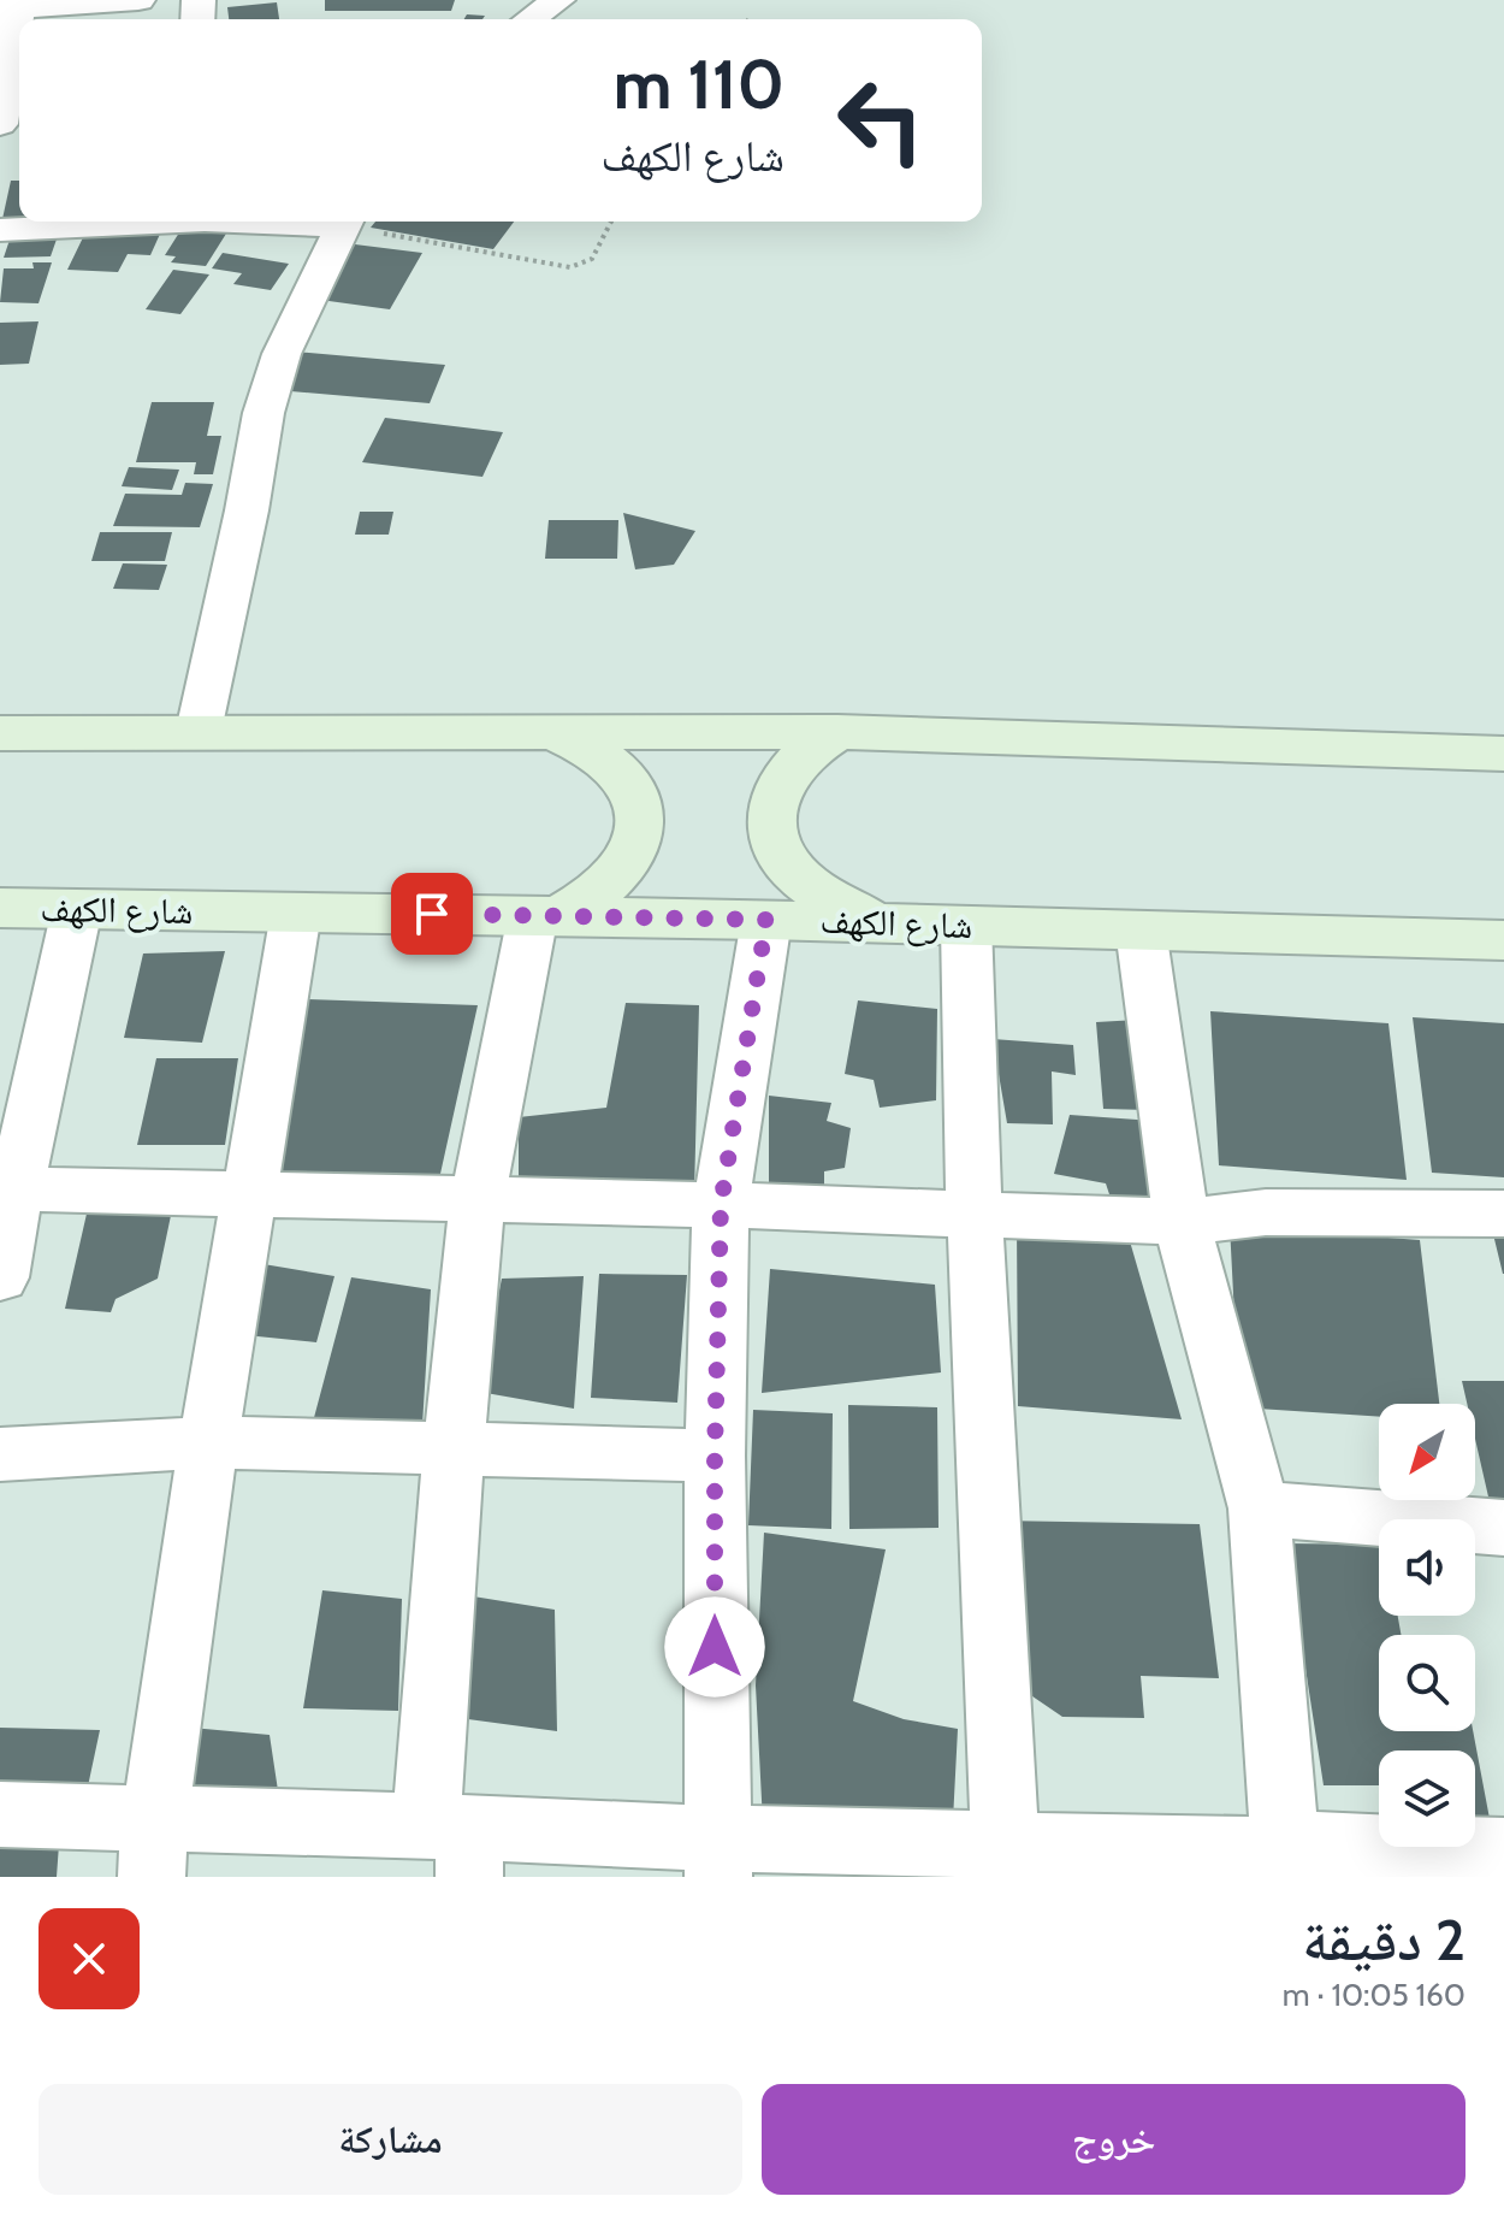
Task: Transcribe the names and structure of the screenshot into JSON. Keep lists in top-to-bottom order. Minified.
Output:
{"streets":{"main road":["شارع الكهف"]},"north":"bottom left","page":{"turn":["110 m","شارع الكهف"],"heading":["2 دقيقة","160 m · 10:05"],"buttons":["خروج","مشاركة"]}}
